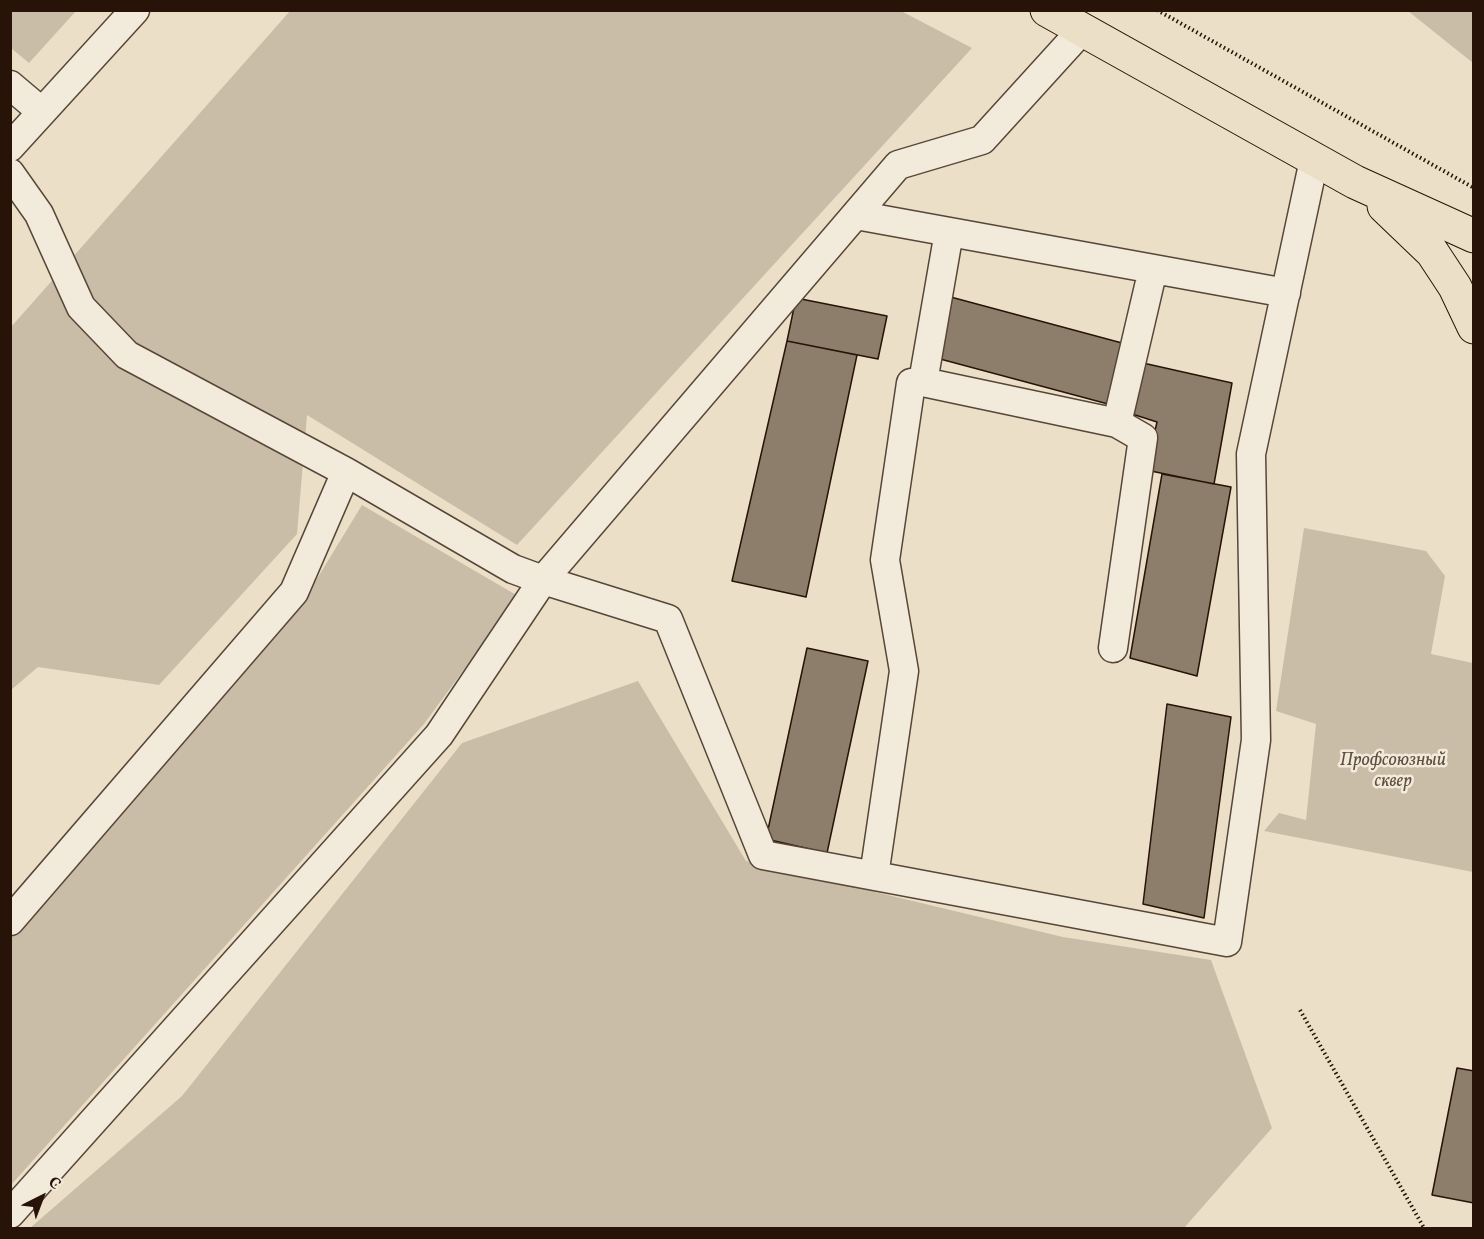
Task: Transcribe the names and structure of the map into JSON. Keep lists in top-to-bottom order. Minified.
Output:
{"parks":["Профсоюзный сквер"],"north":"top right"}
